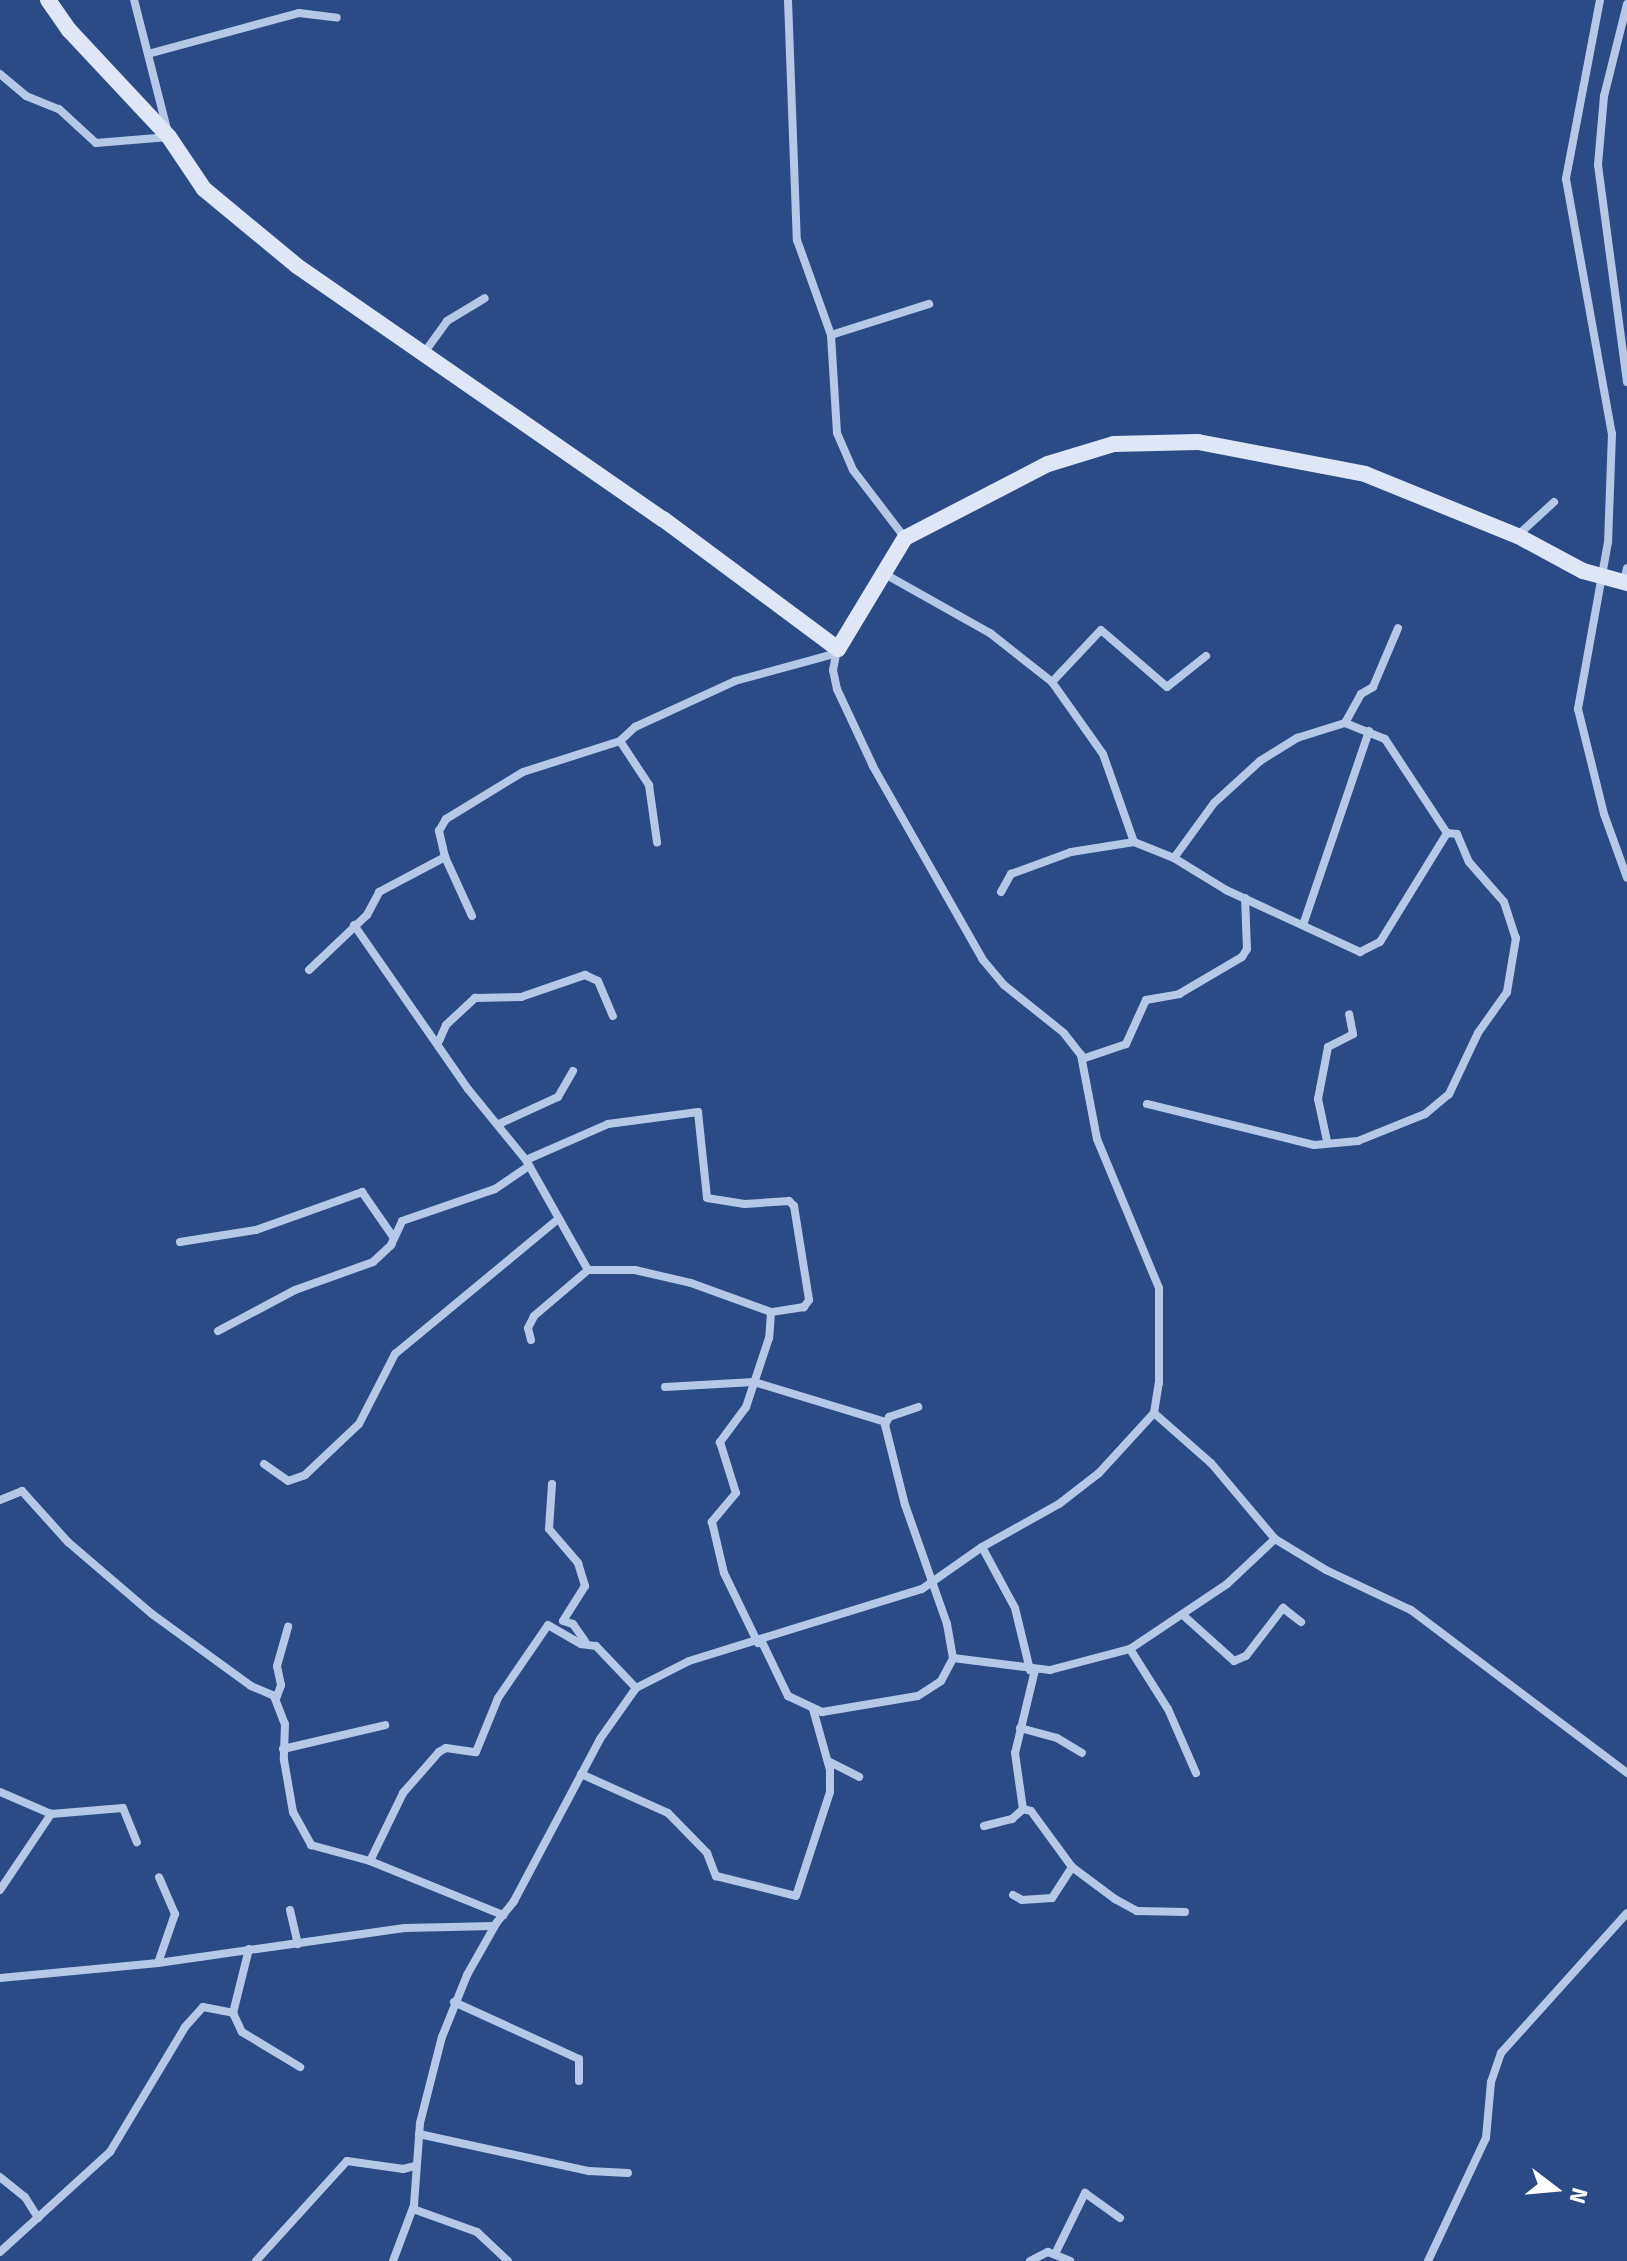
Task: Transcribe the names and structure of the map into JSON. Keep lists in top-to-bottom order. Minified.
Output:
{"north":"right"}
